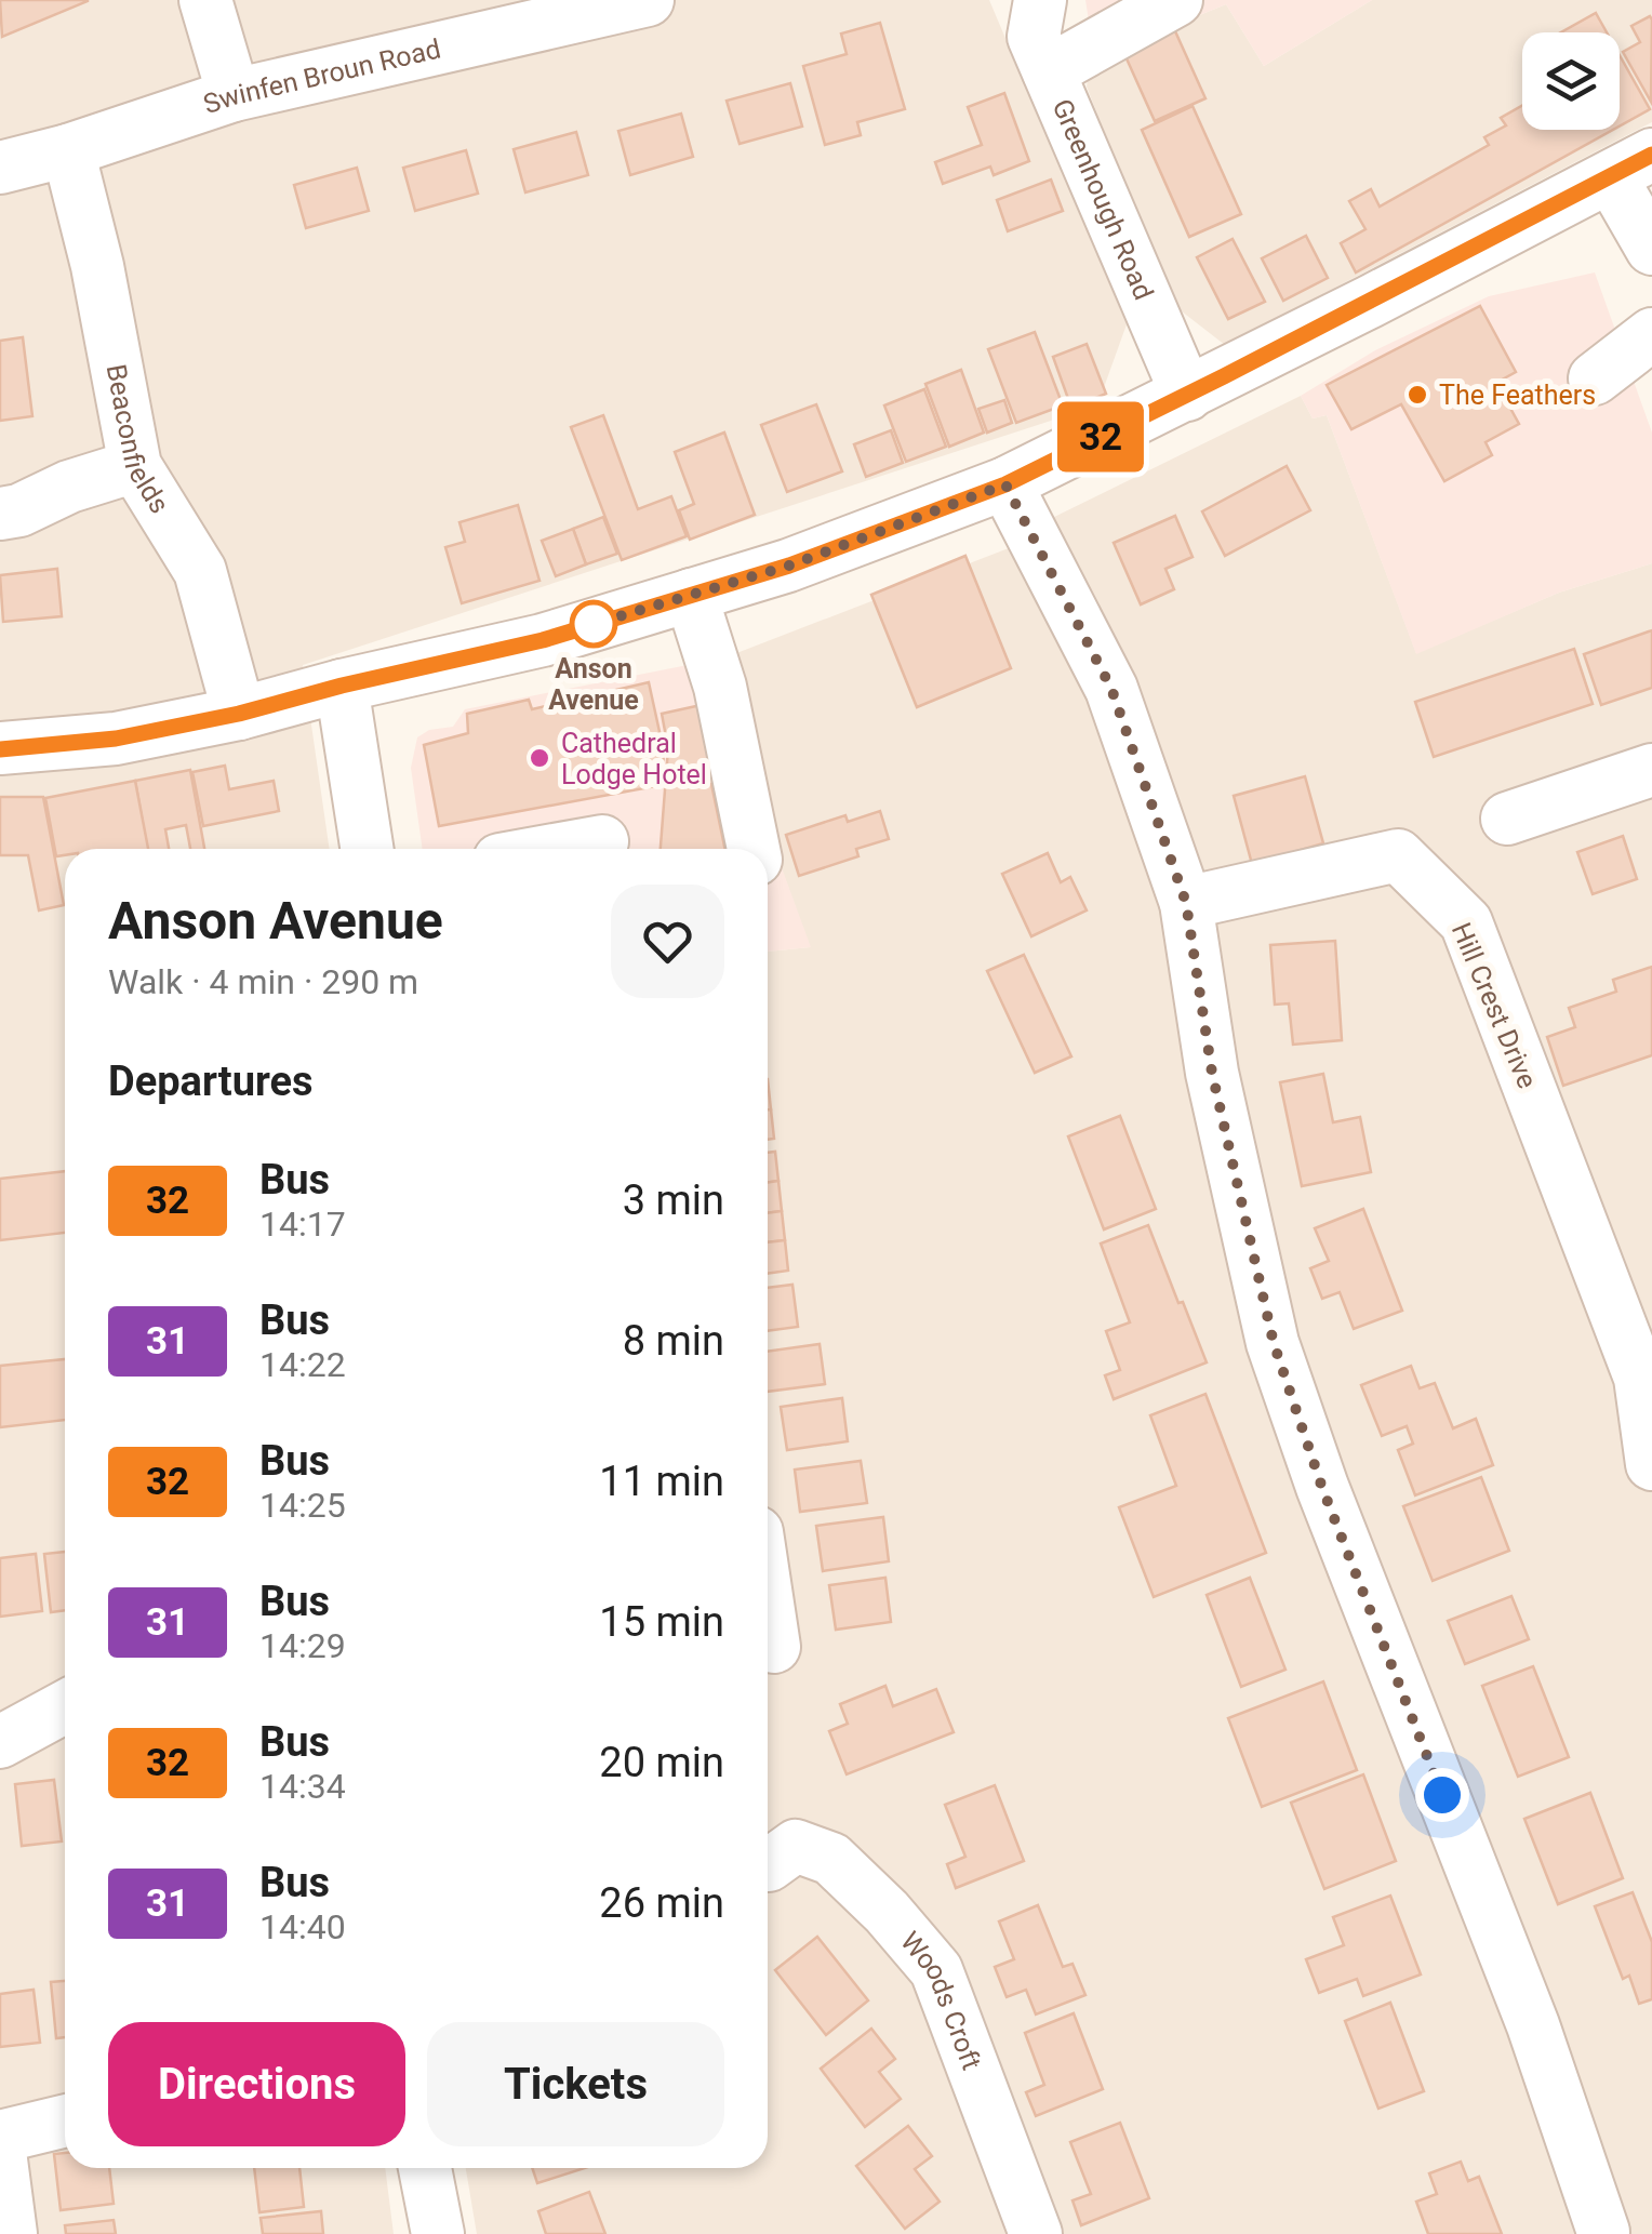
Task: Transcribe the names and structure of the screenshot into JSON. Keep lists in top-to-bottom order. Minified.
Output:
{"streets":{"street":["Swinfen Broun Road","Greenhough Road","Beaconfields","Hill Crest Drive","Woods Croft"]},"crossings":[["Swinfen Broun Road","Beaconfields"]],"places":["The Feathers","Anson Avenue","Cathedral Lodge Hotel"],"lines":["bus line 32"],"page":{"on_map":"32","heading":[["Anson Avenue","Walk · 4 min · 290 m"],"Departures"],"list":[{"mark":"32","name":"Bus","note":"14:17","value":"3 min"},{"mark":"31","name":"Bus","note":"14:22","value":"8 min"},{"mark":"32","name":"Bus","note":"14:25","value":"11 min"},{"mark":"31","name":"Bus","note":"14:29","value":"15 min"},{"mark":"32","name":"Bus","note":"14:34","value":"20 min"},{"mark":"31","name":"Bus","note":"14:40","value":"26 min"}],"buttons":["Directions","Tickets"]}}
